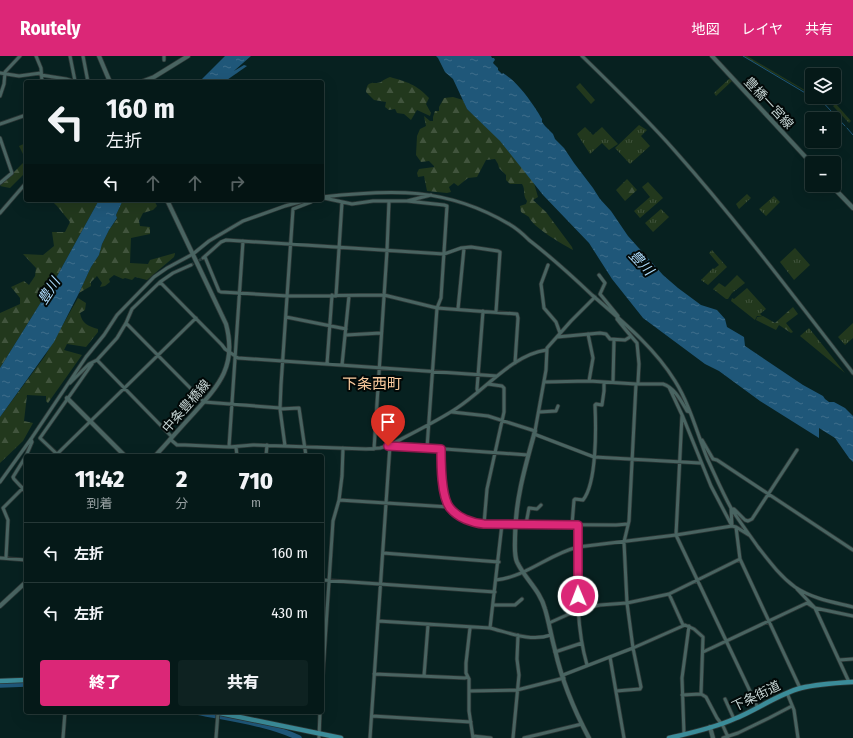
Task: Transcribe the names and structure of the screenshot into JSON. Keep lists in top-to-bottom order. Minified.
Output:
{"streets":{"main road":["豊橋一宮線","中条豊橋線","下条街道"]},"districts":["下条西町"],"water":["豊川"],"page":{"header":"Routely","nav":["地図","レイヤ","共有"],"map_buttons":["+","−"],"turn":["160 m","左折"],"eta":["11:42","到着","2","分","710","m"],"list":[{"name":"左折","value":"160 m"},{"name":"左折","value":"430 m"}],"buttons":["終了","共有"]}}
